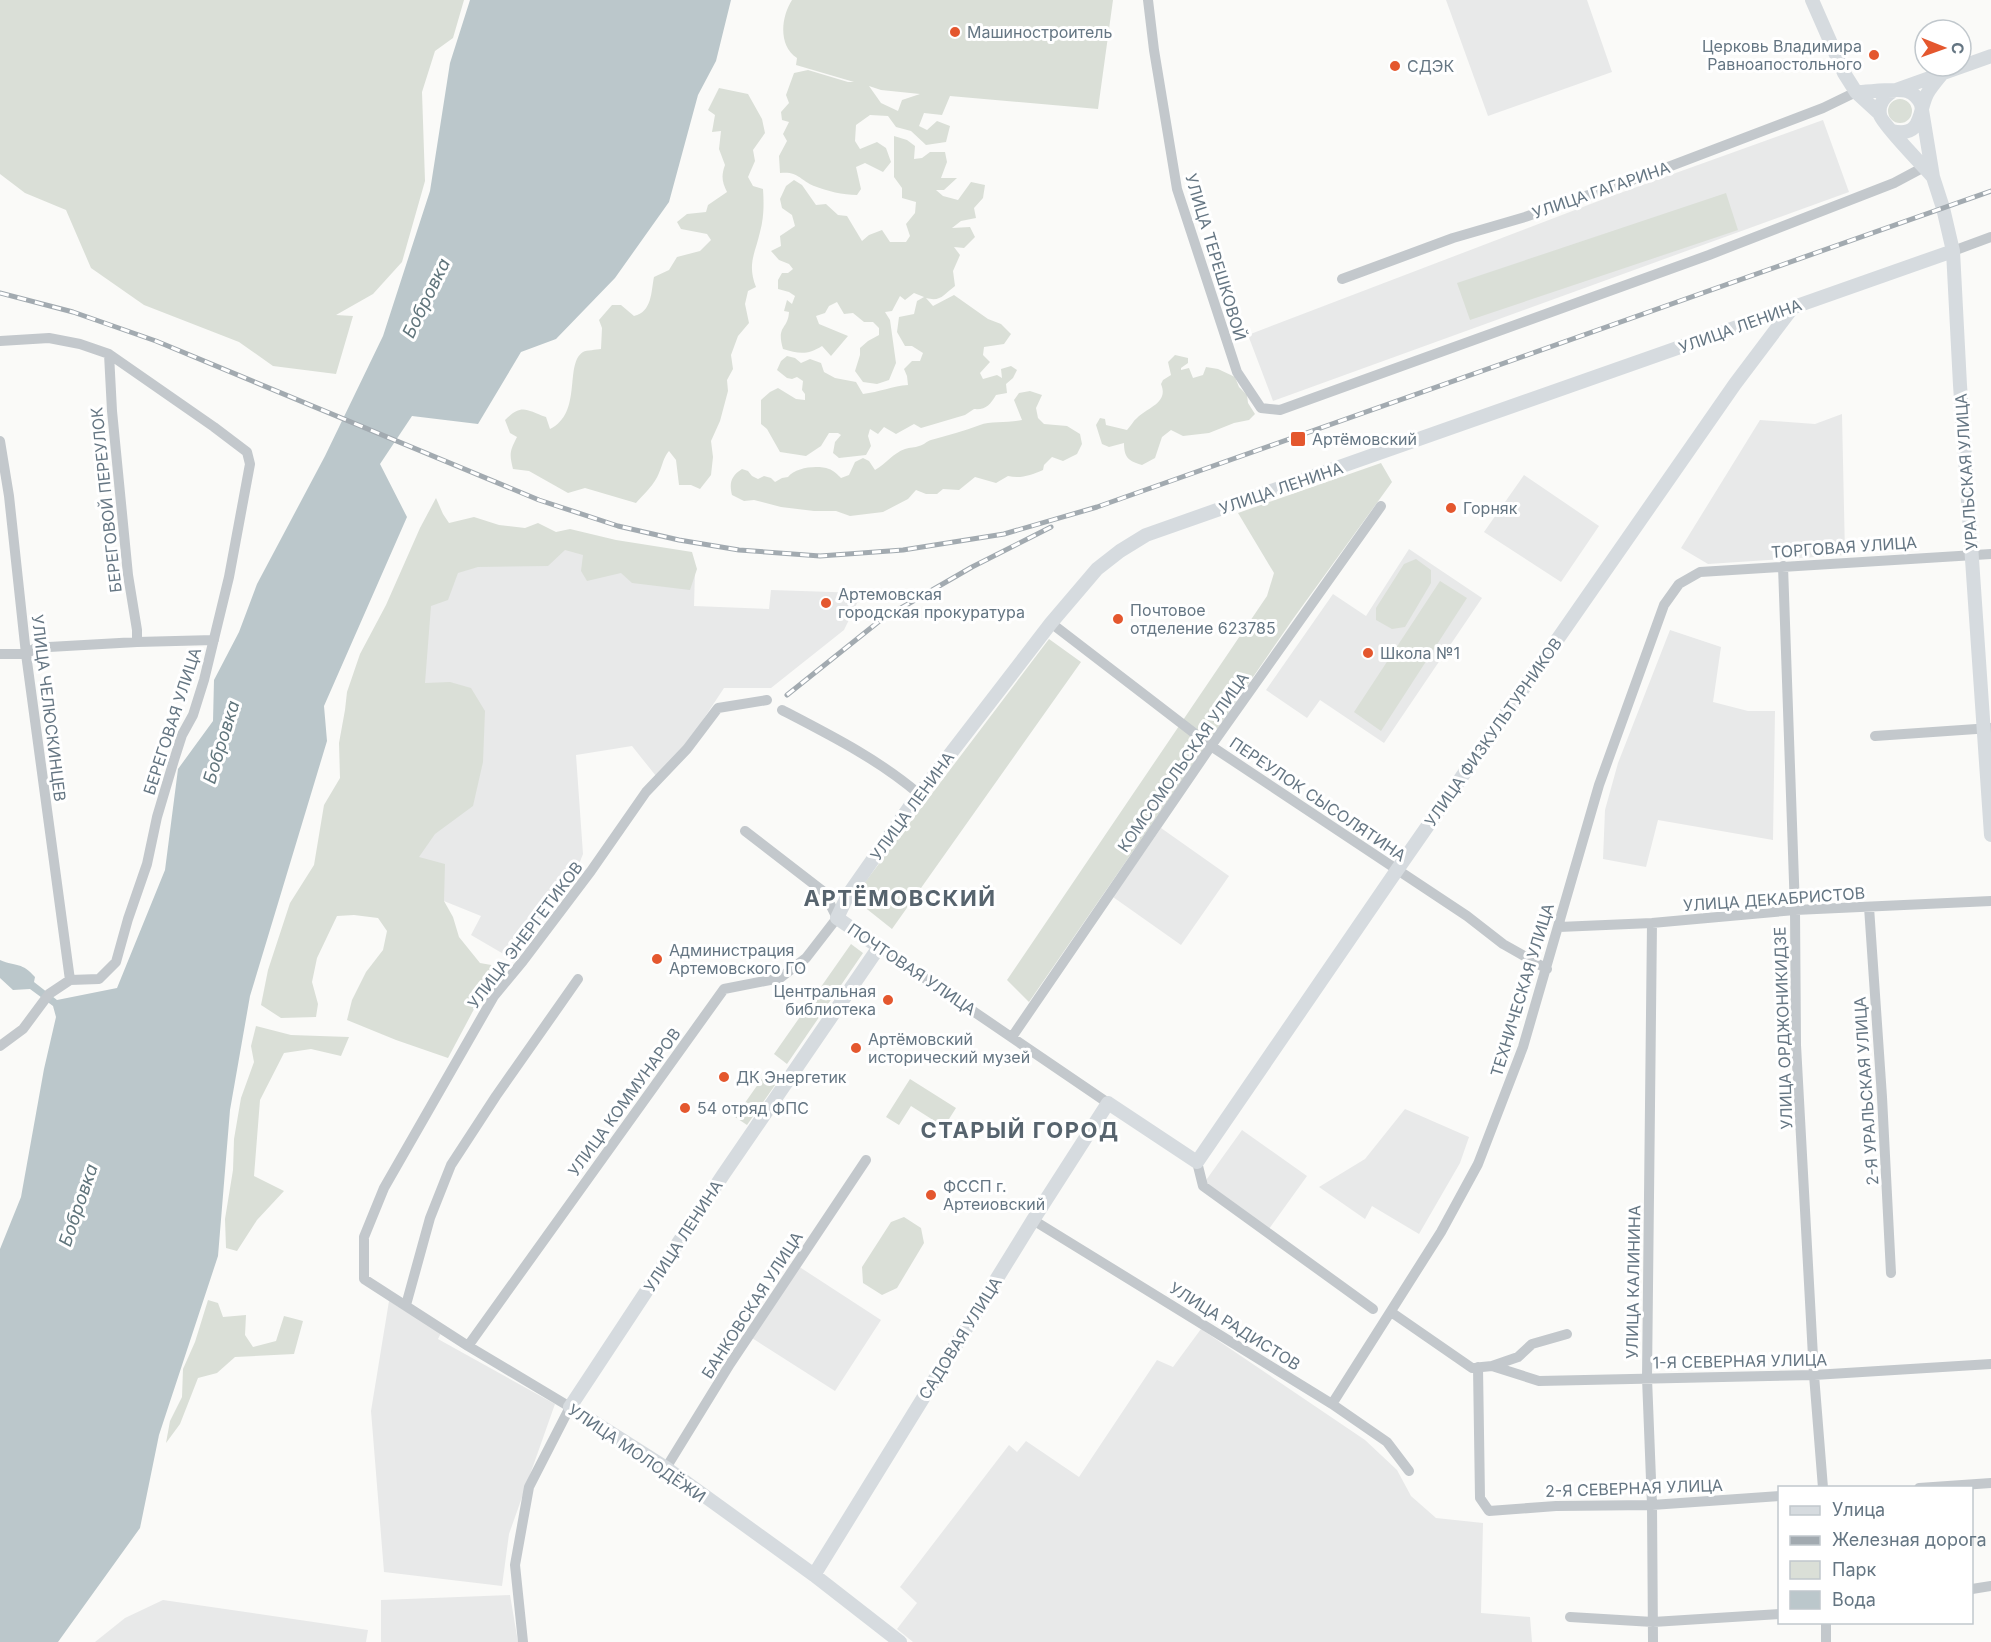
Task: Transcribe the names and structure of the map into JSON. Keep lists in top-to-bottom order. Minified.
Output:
{"streets":{"street":["УЛИЦА ГАГАРИНА","УЛИЦА ТЕРЕШКОВОЙ","УЛИЦА ЛЕНИНА","УРАЛЬСКАЯ УЛИЦА","БЕРЕГОВОЙ ПЕРЕУЛОК","ТОРГОВАЯ УЛИЦА","УЛИЦА ЧЕЛЮСКИНЦЕВ","БЕРЕГОВАЯ УЛИЦА","УЛИЦА ФИЗКУЛЬТУРНИКОВ","КОМСОМОЛЬСКАЯ УЛИЦА","ПЕРЕУЛОК СЫСОЛЯТИНА","УЛИЦА ДЕКАБРИСТОВ","УЛИЦА ЭНЕРГЕТИКОВ","ПОЧТОВАЯ УЛИЦА","ТЕХНИЧЕСКАЯ УЛИЦА","УЛИЦА ОРДЖОНИКИДЗЕ","2-Я УРАЛЬСКАЯ УЛИЦА","УЛИЦА КОММУНАРОВ","УЛИЦА КАЛИНИНА","БАНКОВСКАЯ УЛИЦА","УЛИЦА РАДИСТОВ","САДОВАЯ УЛИЦА","1-Я СЕВЕРНАЯ УЛИЦА","УЛИЦА МОЛОДЁЖИ","2-Я СЕВЕРНАЯ УЛИЦА"]},"crossings":[["УЛИЦА ТЕРЕШКОВОЙ","УРАЛЬСКАЯ УЛИЦА"],["УЛИЦА ЛЕНИНА","УРАЛЬСКАЯ УЛИЦА"],["УЛИЦА ЛЕНИНА","УЛИЦА ФИЗКУЛЬТУРНИКОВ"],["УЛИЦА ЛЕНИНА","ПЕРЕУЛОК СЫСОЛЯТИНА"],["УЛИЦА ЛЕНИНА","ПОЧТОВАЯ УЛИЦА"],["УЛИЦА ЛЕНИНА","УЛИЦА КОММУНАРОВ"],["УЛИЦА ЛЕНИНА","УЛИЦА МОЛОДЁЖИ"],["УРАЛЬСКАЯ УЛИЦА","ТОРГОВАЯ УЛИЦА"],["БЕРЕГОВОЙ ПЕРЕУЛОК","БЕРЕГОВАЯ УЛИЦА"],["ТОРГОВАЯ УЛИЦА","ТЕХНИЧЕСКАЯ УЛИЦА"],["ТОРГОВАЯ УЛИЦА","УЛИЦА ОРДЖОНИКИДЗЕ"],["УЛИЦА ЧЕЛЮСКИНЦЕВ","БЕРЕГОВАЯ УЛИЦА"],["УЛИЦА ФИЗКУЛЬТУРНИКОВ","ПЕРЕУЛОК СЫСОЛЯТИНА"],["УЛИЦА ФИЗКУЛЬТУРНИКОВ","ПОЧТОВАЯ УЛИЦА"],["КОМСОМОЛЬСКАЯ УЛИЦА","ПЕРЕУЛОК СЫСОЛЯТИНА"],["КОМСОМОЛЬСКАЯ УЛИЦА","ПОЧТОВАЯ УЛИЦА"],["ПЕРЕУЛОК СЫСОЛЯТИНА","ТЕХНИЧЕСКАЯ УЛИЦА"],["УЛИЦА ДЕКАБРИСТОВ","ТЕХНИЧЕСКАЯ УЛИЦА"],["УЛИЦА ДЕКАБРИСТОВ","УЛИЦА ОРДЖОНИКИДЗЕ"],["УЛИЦА ДЕКАБРИСТОВ","2-Я УРАЛЬСКАЯ УЛИЦА"],["УЛИЦА ДЕКАБРИСТОВ","УЛИЦА КАЛИНИНА"],["УЛИЦА ЭНЕРГЕТИКОВ","УЛИЦА МОЛОДЁЖИ"],["ПОЧТОВАЯ УЛИЦА","УЛИЦА КОММУНАРОВ"],["ПОЧТОВАЯ УЛИЦА","САДОВАЯ УЛИЦА"],["ТЕХНИЧЕСКАЯ УЛИЦА","УЛИЦА РАДИСТОВ"],["УЛИЦА ОРДЖОНИКИДЗЕ","1-Я СЕВЕРНАЯ УЛИЦА"],["УЛИЦА КОММУНАРОВ","УЛИЦА МОЛОДЁЖИ"],["УЛИЦА КАЛИНИНА","1-Я СЕВЕРНАЯ УЛИЦА"],["УЛИЦА КАЛИНИНА","2-Я СЕВЕРНАЯ УЛИЦА"],["БАНКОВСКАЯ УЛИЦА","УЛИЦА МОЛОДЁЖИ"],["УЛИЦА РАДИСТОВ","САДОВАЯ УЛИЦА"],["САДОВАЯ УЛИЦА","УЛИЦА МОЛОДЁЖИ"],["1-Я СЕВЕРНАЯ УЛИЦА","2-Я СЕВЕРНАЯ УЛИЦА"]],"districts":["АРТЁМОВСКИЙ","СТАРЫЙ ГОРОД"],"water":["Бобровка"],"places":{"other":["Машиностроитель","Церковь Владимира Равноапостольного","СДЭК","Горняк","Артемовская городская прокуратура","Почтовое отделение 623785","Школа №1","Администрация Артемовского ГО","Центральная библиотека","Артёмовский исторический музей","ДК Энергетик","54 отряд ФПС","ФССП г. Артеиовский"],"transit":["Артёмовский"]},"legend":["Улица","Железная дорога","Парк","Вода"],"north":"right"}
